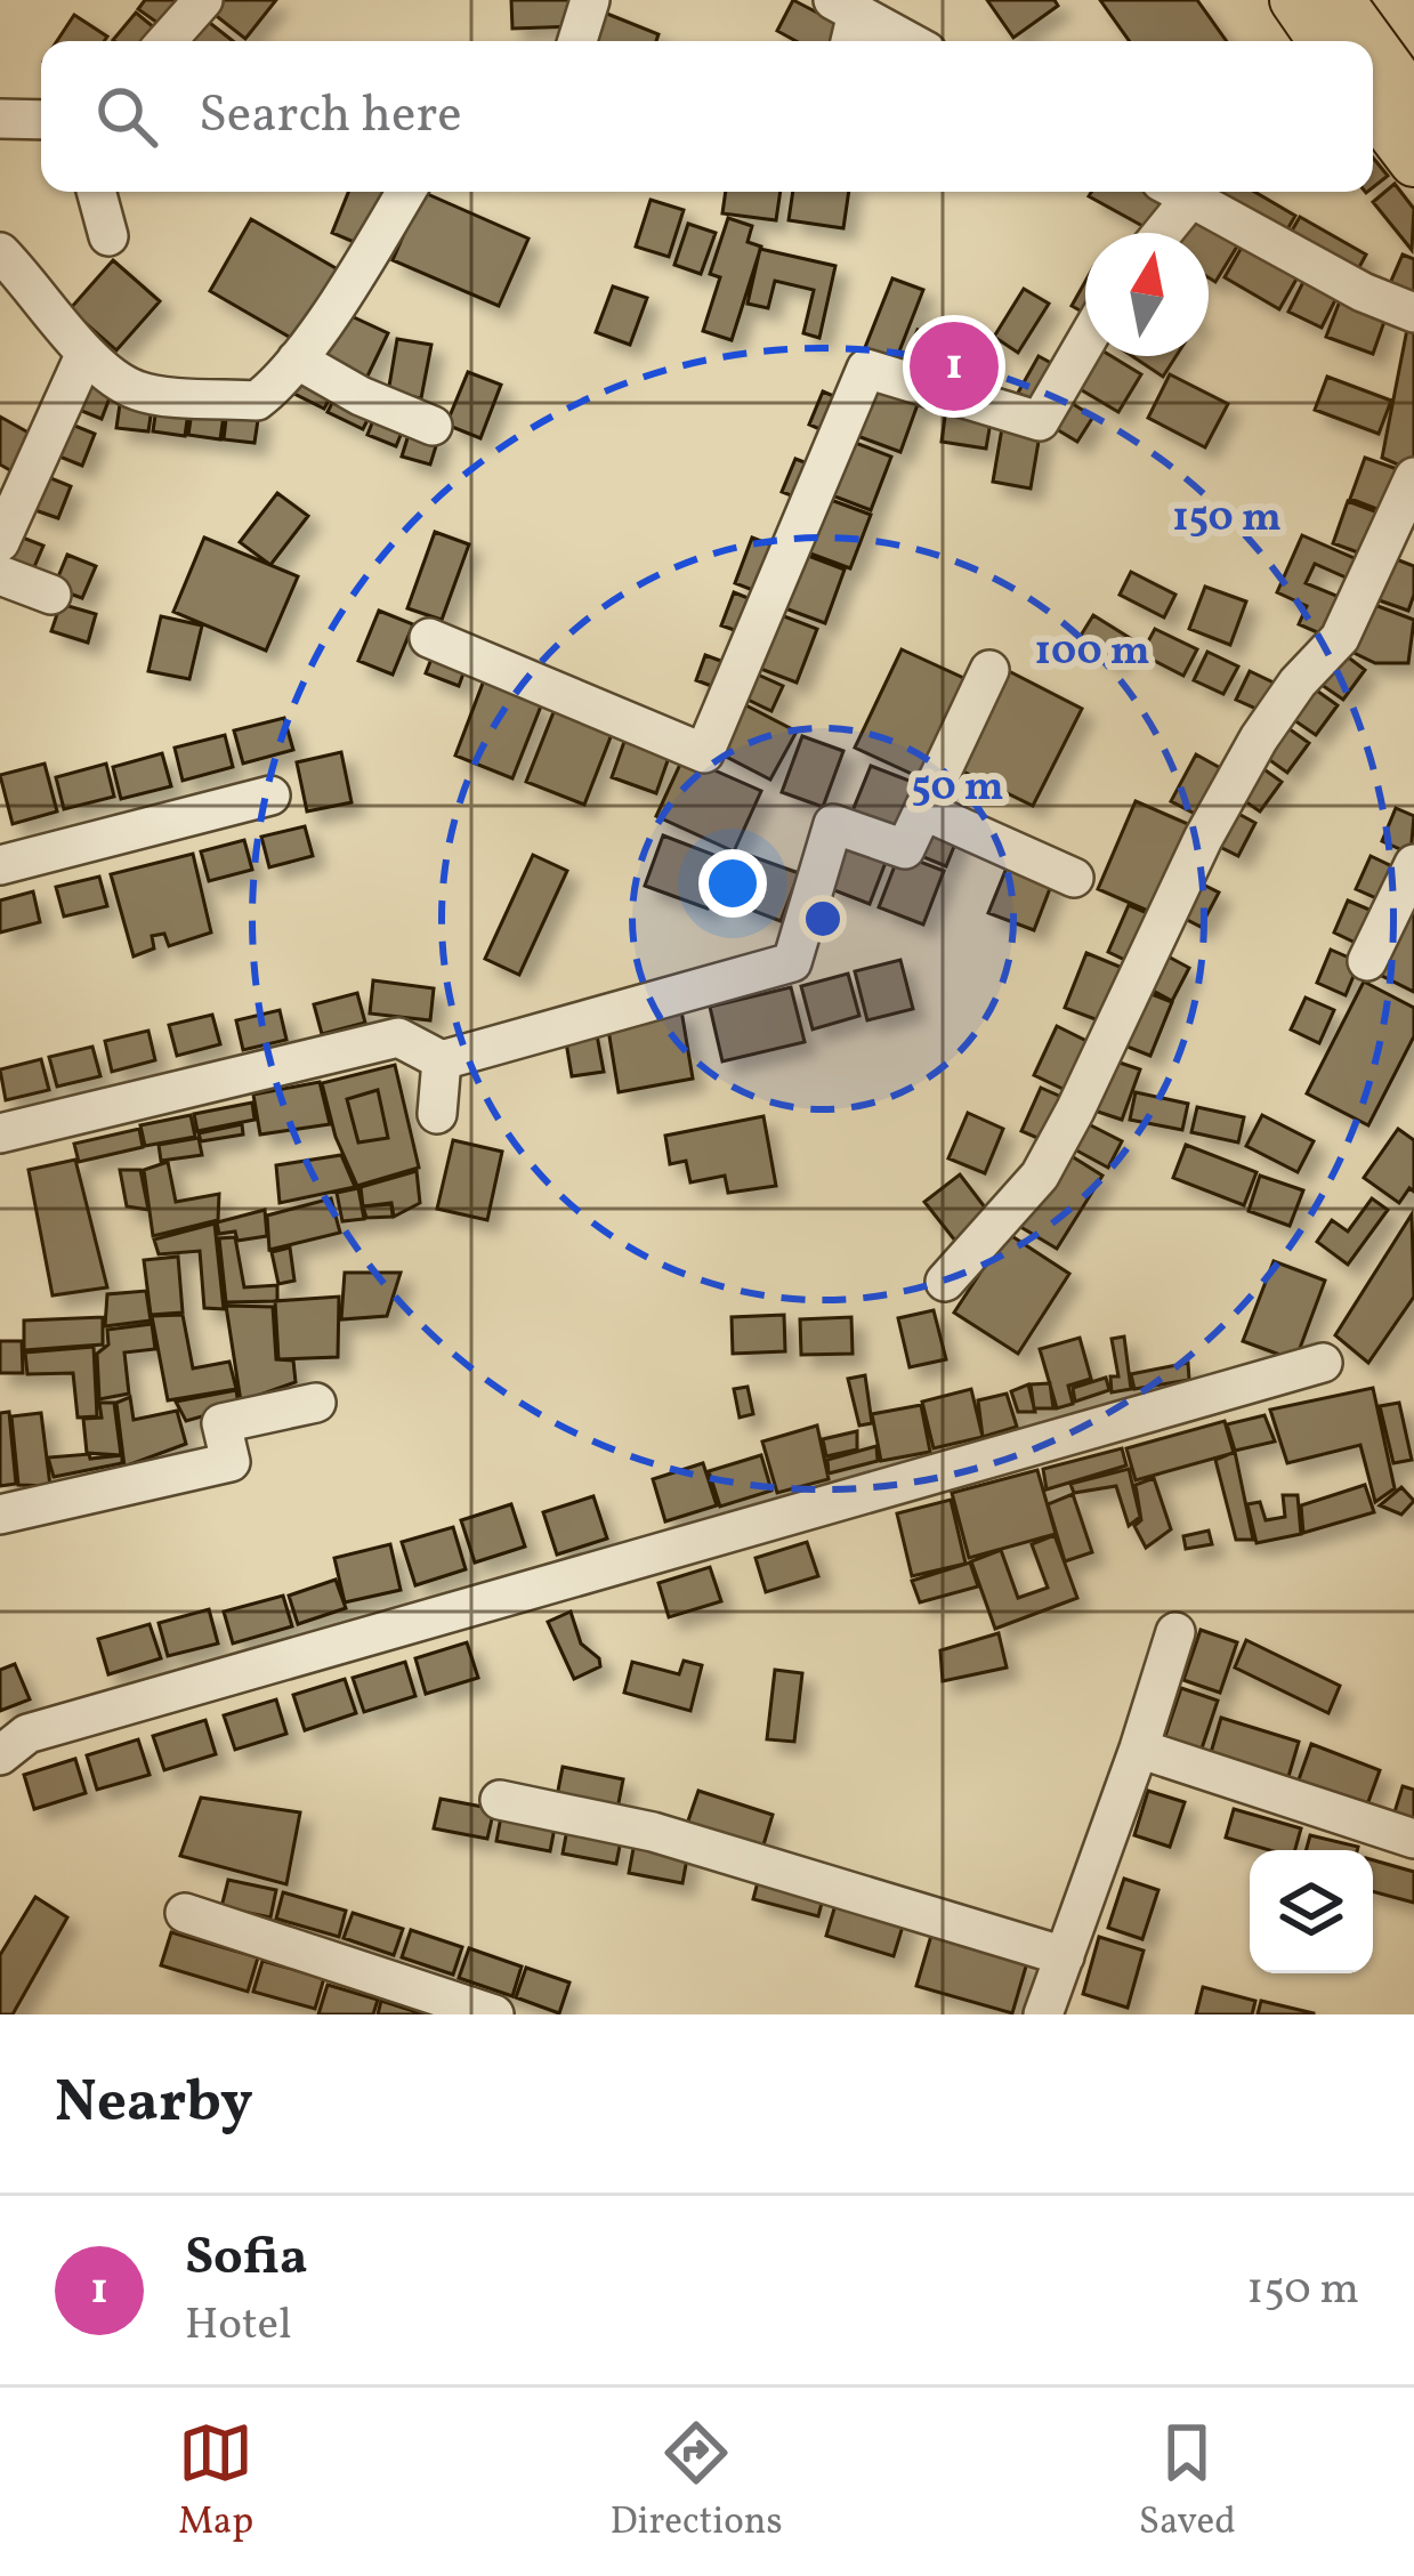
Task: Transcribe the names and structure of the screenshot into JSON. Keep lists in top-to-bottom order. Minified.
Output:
{"north":"top","page":{"search":"Search here","pins":"1","heading":"Nearby","list":[{"mark":"1","name":"Sofia","note":"Hotel","value":"150 m"}],"nav":["Map","Directions","Saved"]},"rings":["150 m","100 m","50 m"]}
